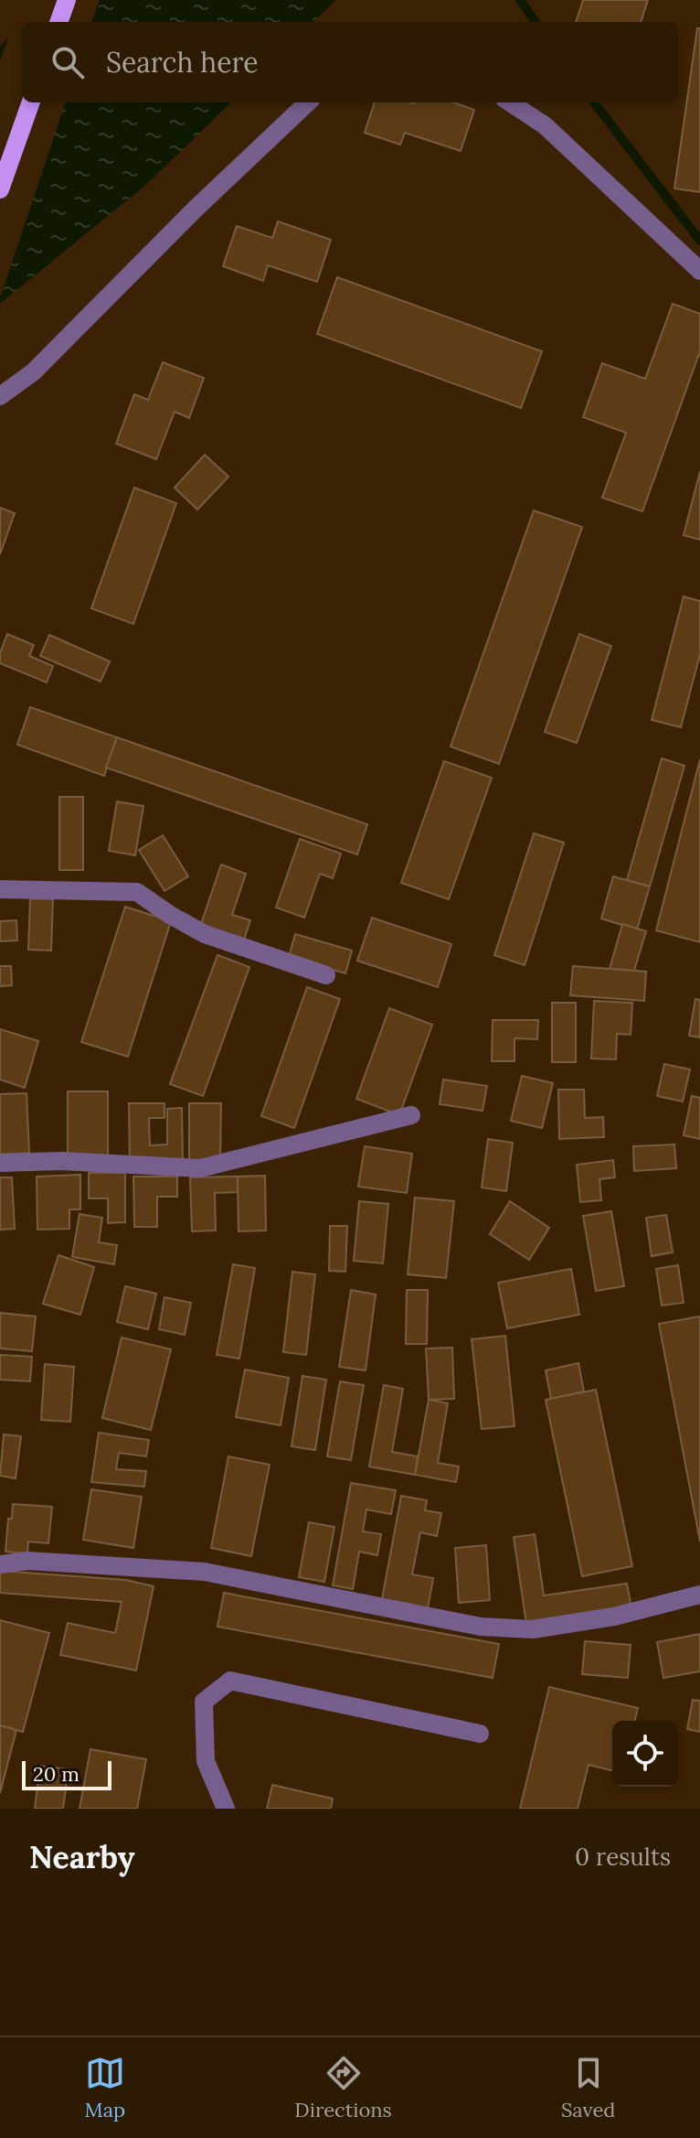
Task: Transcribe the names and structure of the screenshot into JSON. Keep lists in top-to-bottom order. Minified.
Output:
{"scale_bar":"20 m","page":{"search":"Search here","scale":"20 m","heading":["Nearby","0 results"],"nav":["Map","Directions","Saved"]}}
